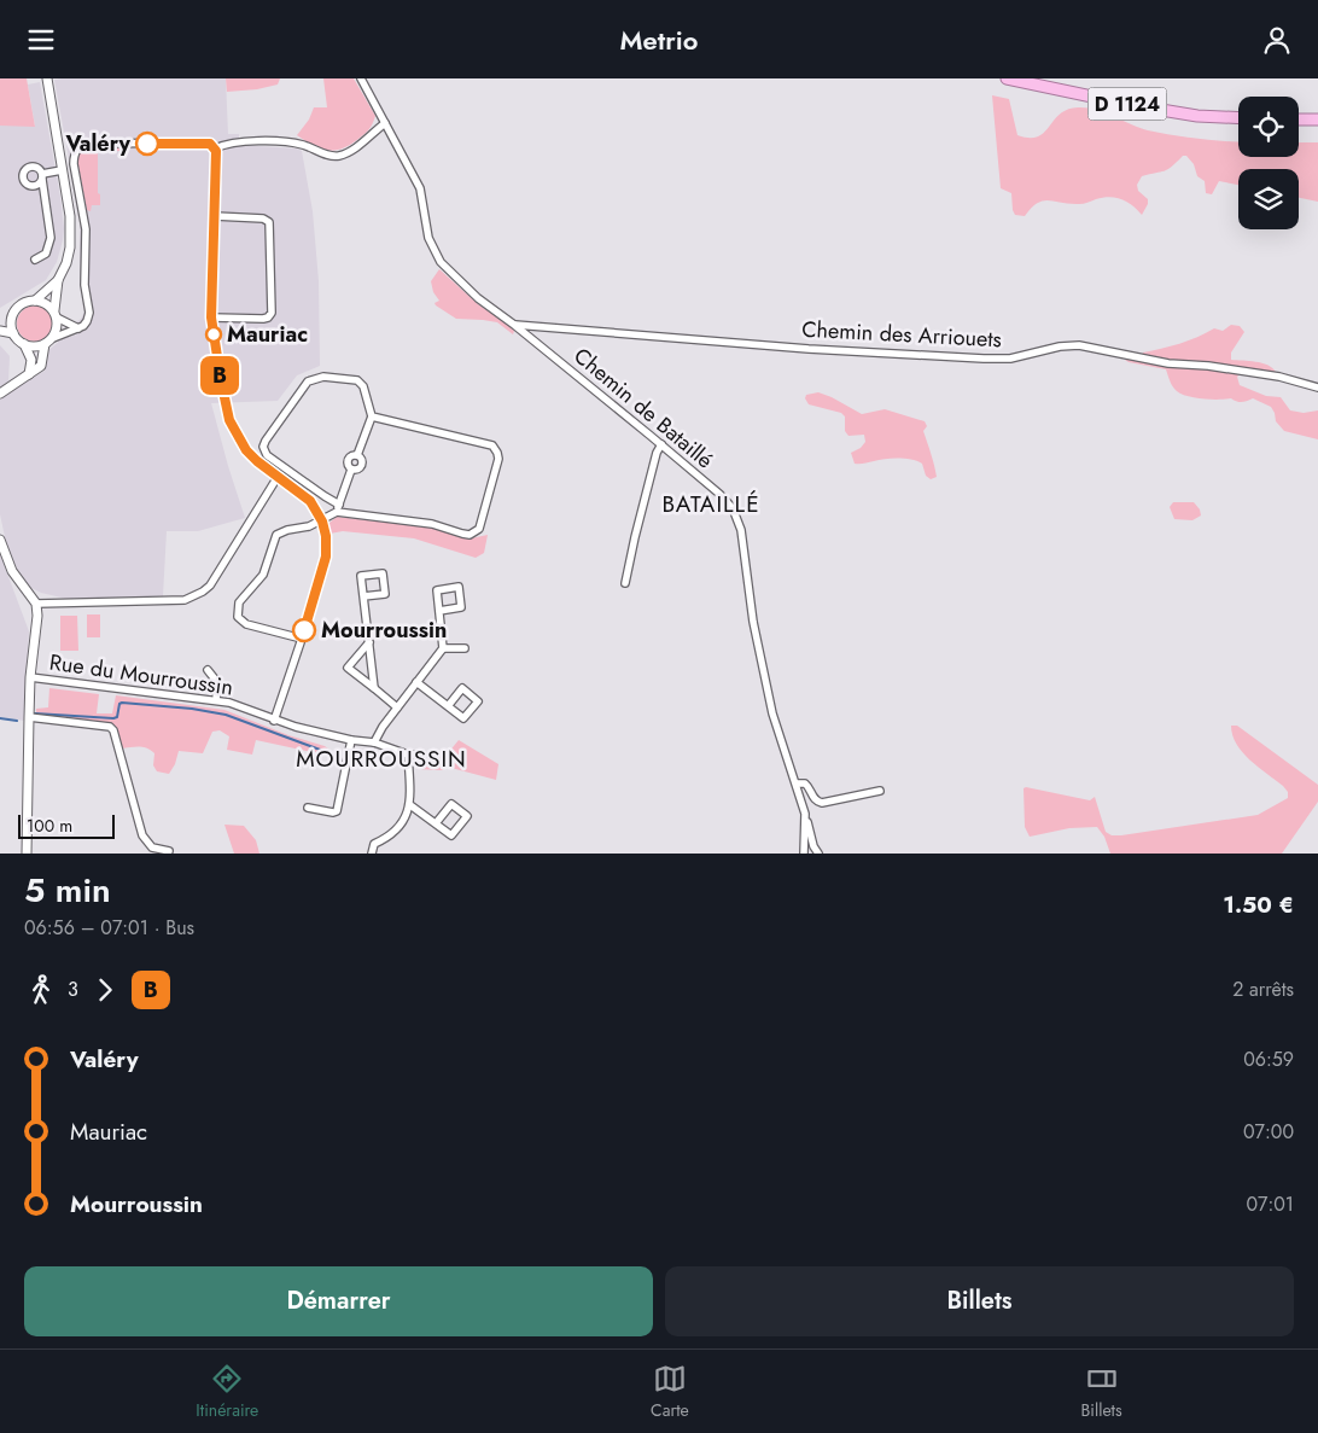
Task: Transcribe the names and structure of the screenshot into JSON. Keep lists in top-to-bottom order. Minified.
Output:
{"streets":{"highway":["D 1124"],"street":["Chemin des Arriouets","Chemin de Bataillé","Rue du Mourroussin"]},"crossings":[["Chemin des Arriouets","Chemin de Bataillé"]],"districts":["BATAILLÉ","MOURROUSSIN"],"places":["Valéry","Mauriac","Mourroussin"],"lines":["bus line B"],"scale_bar":"100 m","page":{"header":"Metrio","on_map":"B","scale":"100 m","heading":["5 min","06:56 – 07:01 · Bus","1.50 €"],"legs":["3","B","2 arrêts"],"list":[{"name":"Valéry","value":"06:59"},{"name":"Mauriac","value":"07:00"},{"name":"Mourroussin","value":"07:01"}],"buttons":["Démarrer","Billets"],"tabs":["Itinéraire","Carte","Billets"]}}
